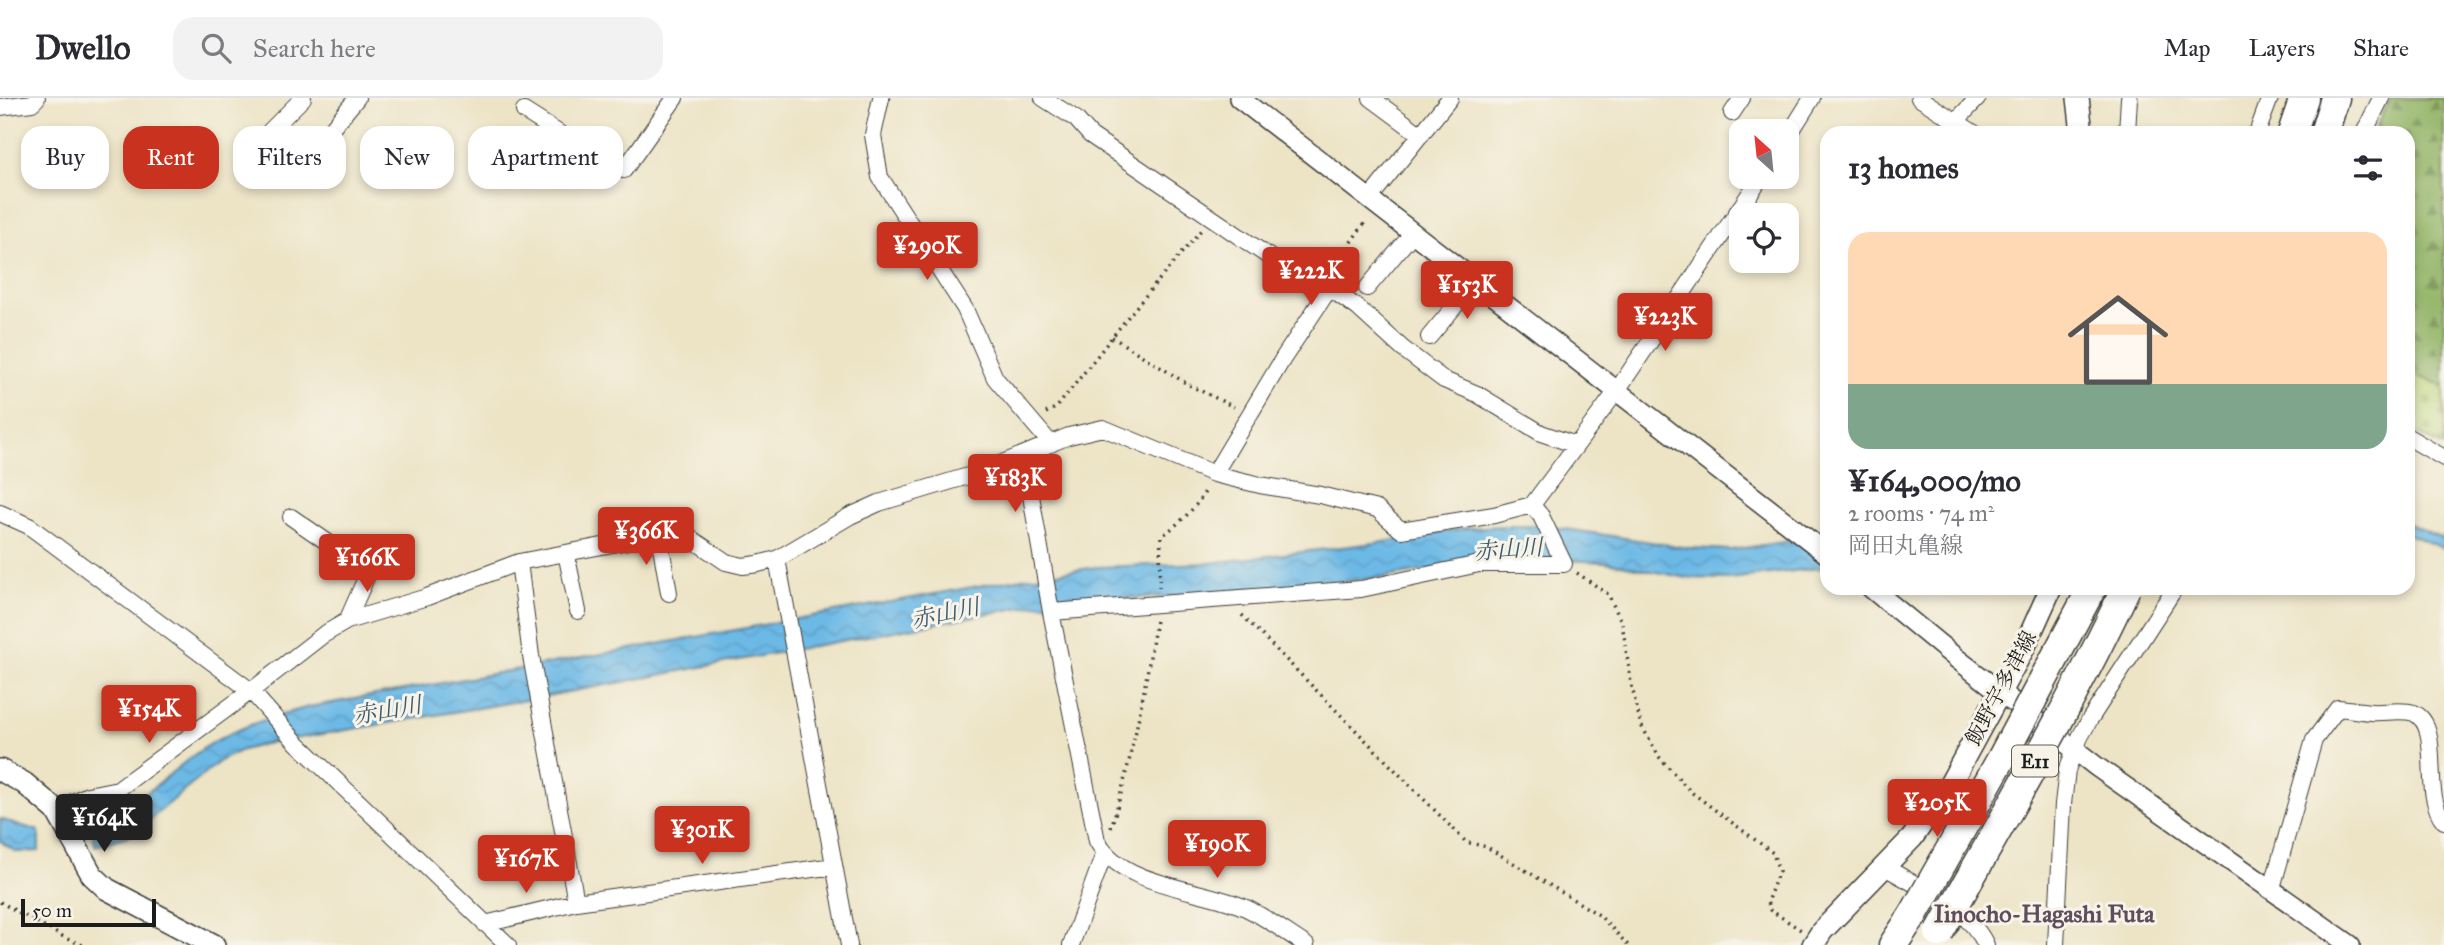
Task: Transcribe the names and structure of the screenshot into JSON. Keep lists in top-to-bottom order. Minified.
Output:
{"streets":{"highway":["E11"],"main road":["飯野宇多津線"]},"districts":["Iinocho-Hagashi Futa"],"water":["赤山川"],"scale_bar":"50 m","north":"top left","page":{"header":"Dwello","search":"Search here","nav":["Map","Layers","Share"],"chip":["Buy","Rent","Filters","New","Apartment"],"heading":"13 homes","list":[{"name":"¥164,000/mo","note":"2 rooms · 74 m² · 岡田丸亀線"}],"price":["¥290K","¥222K","¥153K","¥223K","¥183K","¥366K","¥166K","¥154K","¥205K","¥164K","¥301K","¥190K","¥167K"],"scale":"50 m"}}
